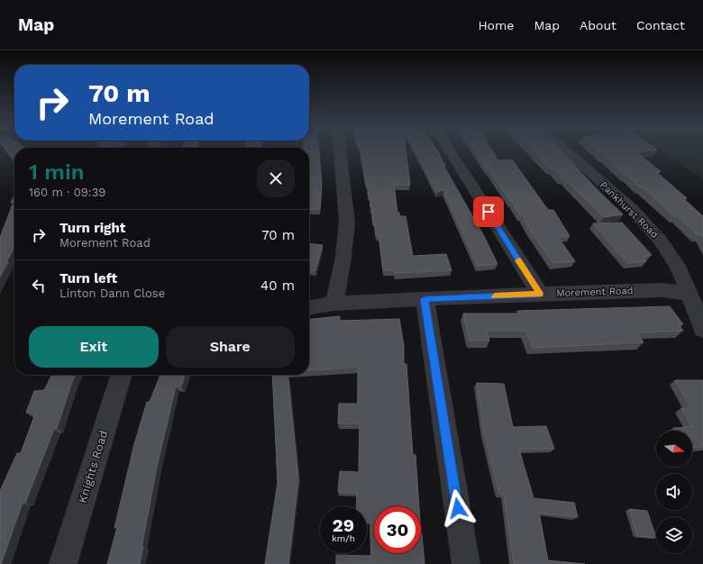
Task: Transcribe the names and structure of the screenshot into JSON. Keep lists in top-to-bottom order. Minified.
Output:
{"streets":{"street":["Pankhurst Road","Morement Road","Knights Road"]},"crossings":[["Pankhurst Road","Morement Road"]],"north":"right","page":{"header":"Map","nav":["Home","Map","About","Contact"],"turn":["70 m","Morement Road"],"heading":["1 min","160 m · 09:39"],"list":[{"name":"Turn right","note":"Morement Road","value":"70 m"},{"name":"Turn left","note":"Linton Dann Close","value":"40 m"}],"buttons":["Exit","Share"],"speed":"29 km/h","limit":"30"}}
